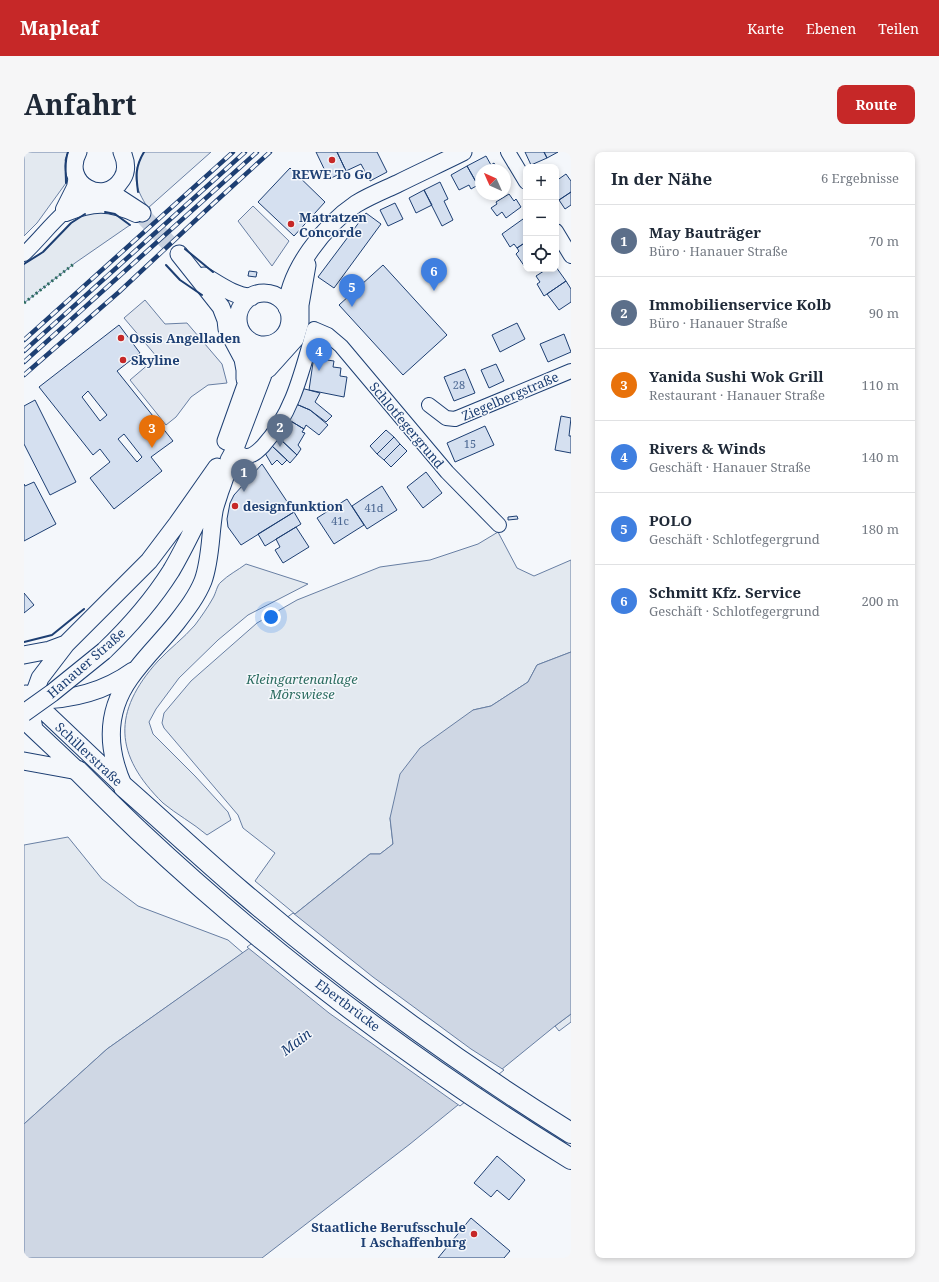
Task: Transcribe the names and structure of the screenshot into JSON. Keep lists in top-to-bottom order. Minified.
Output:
{"streets":{"highway":["Schillerstraße","Ebertbrücke"],"main road":["Hanauer Straße"],"street":["Ziegelbergstraße","Schlotfegergrund"]},"crossings":[["Schlotfegergrund","Hanauer Straße"],["Hanauer Straße","Schillerstraße"],["Schillerstraße","Ebertbrücke"]],"water":["Main"],"parks":["Kleingartenanlage Mörswiese"],"places":["REWE To Go","Matratzen Concorde","Ossis Angelladen","Skyline","designfunktion","Staatliche Berufsschule I Aschaffenburg"],"house_numbers":["28","15","41d","41c"],"north":"top left","page":{"header":"Mapleaf","nav":["Karte","Ebenen","Teilen"],"title":"Anfahrt","buttons":"Route","heading":["In der Nähe","6 Ergebnisse"],"map_buttons":["+","−"],"list":[{"mark":"1","name":"May Bauträger","note":"Büro · Hanauer Straße","value":"70 m"},{"mark":"2","name":"Immobilienservice Kolb","note":"Büro · Hanauer Straße","value":"90 m"},{"mark":"3","name":"Yanida Sushi Wok Grill","note":"Restaurant · Hanauer Straße","value":"110 m"},{"mark":"4","name":"Rivers & Winds","note":"Geschäft · Hanauer Straße","value":"140 m"},{"mark":"5","name":"POLO","note":"Geschäft · Schlotfegergrund","value":"180 m"},{"mark":"6","name":"Schmitt Kfz. Service","note":"Geschäft · Schlotfegergrund","value":"200 m"}],"pins":["6","5","4","2","3","1"]}}
